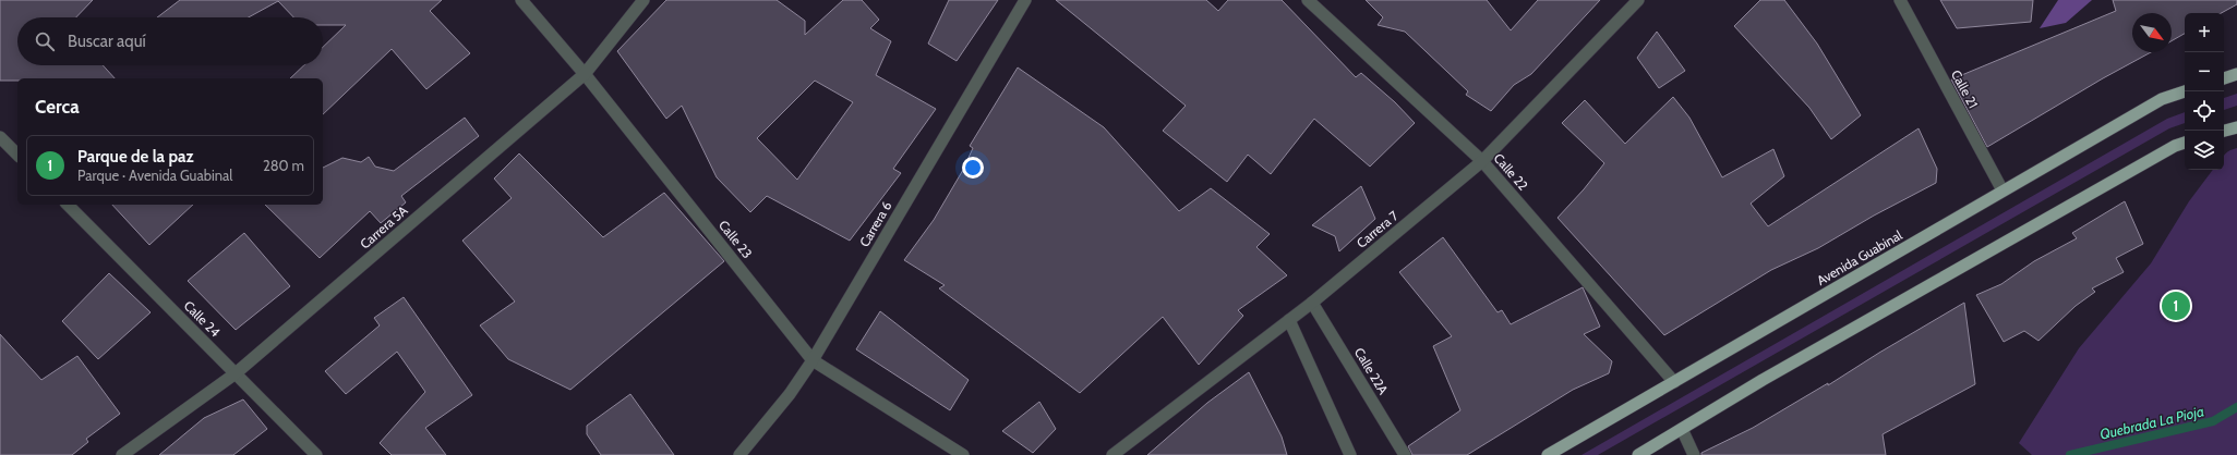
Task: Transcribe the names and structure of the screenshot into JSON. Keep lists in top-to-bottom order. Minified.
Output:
{"streets":{"main road":["Avenida Guabinal"],"street":["Calle 21","Calle 22","Carrera 6","Carrera 5A","Carrera 7","Calle 23","Calle 24","Calle 22A"]},"crossings":[["Calle 21","Avenida Guabinal"],["Calle 22","Carrera 7"],["Calle 22","Avenida Guabinal"],["Carrera 6","Calle 23"],["Carrera 5A","Calle 23"],["Carrera 5A","Calle 24"],["Carrera 7","Calle 22A"]],"water":["Quebrada La Pioja"],"north":"bottom right","page":{"map_buttons":["+","−"],"search":"Buscar aquí","heading":"Cerca","list":[{"mark":"1","name":"Parque de la paz","note":"Parque · Avenida Guabinal","value":"280 m"}],"pins":"1"}}
